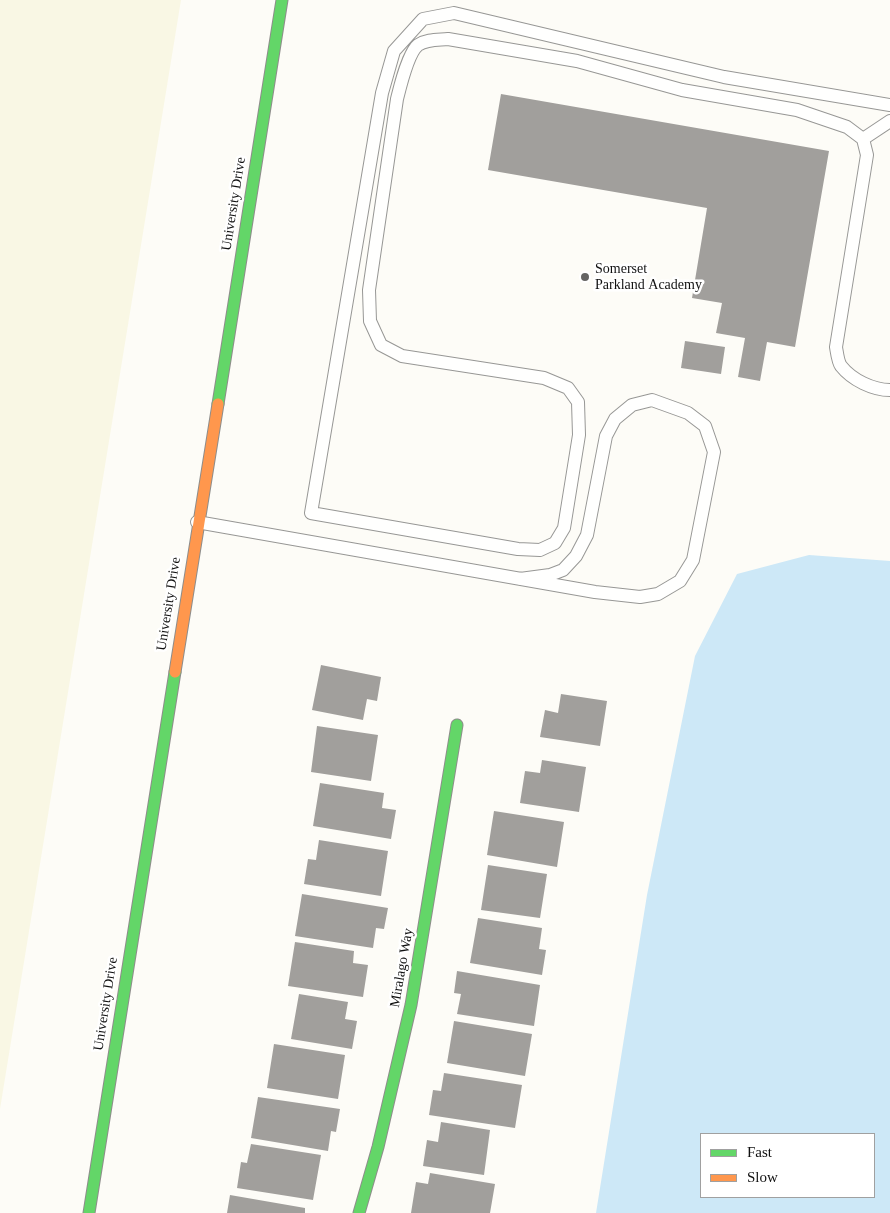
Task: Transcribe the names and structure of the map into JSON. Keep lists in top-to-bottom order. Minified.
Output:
{"streets":{"main road":["University Drive","Miralago Way"]},"places":["Somerset Parkland Academy"],"legend":["Fast","Slow"]}
